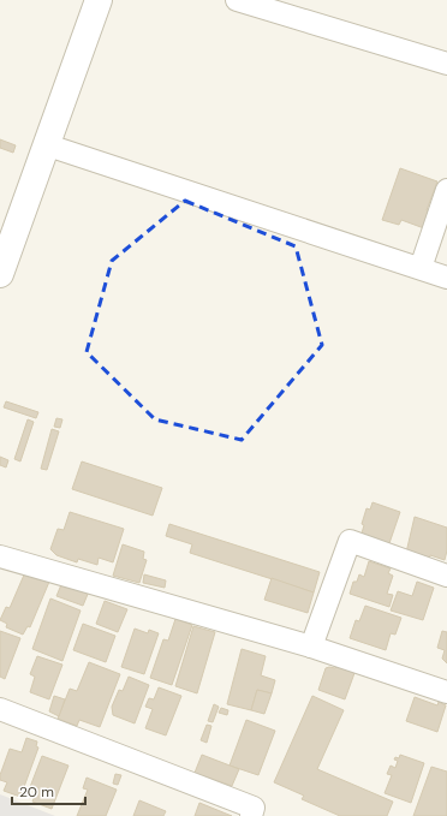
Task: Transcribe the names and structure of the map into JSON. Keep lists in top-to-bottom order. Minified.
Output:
{"scale_bar":"20 m"}
